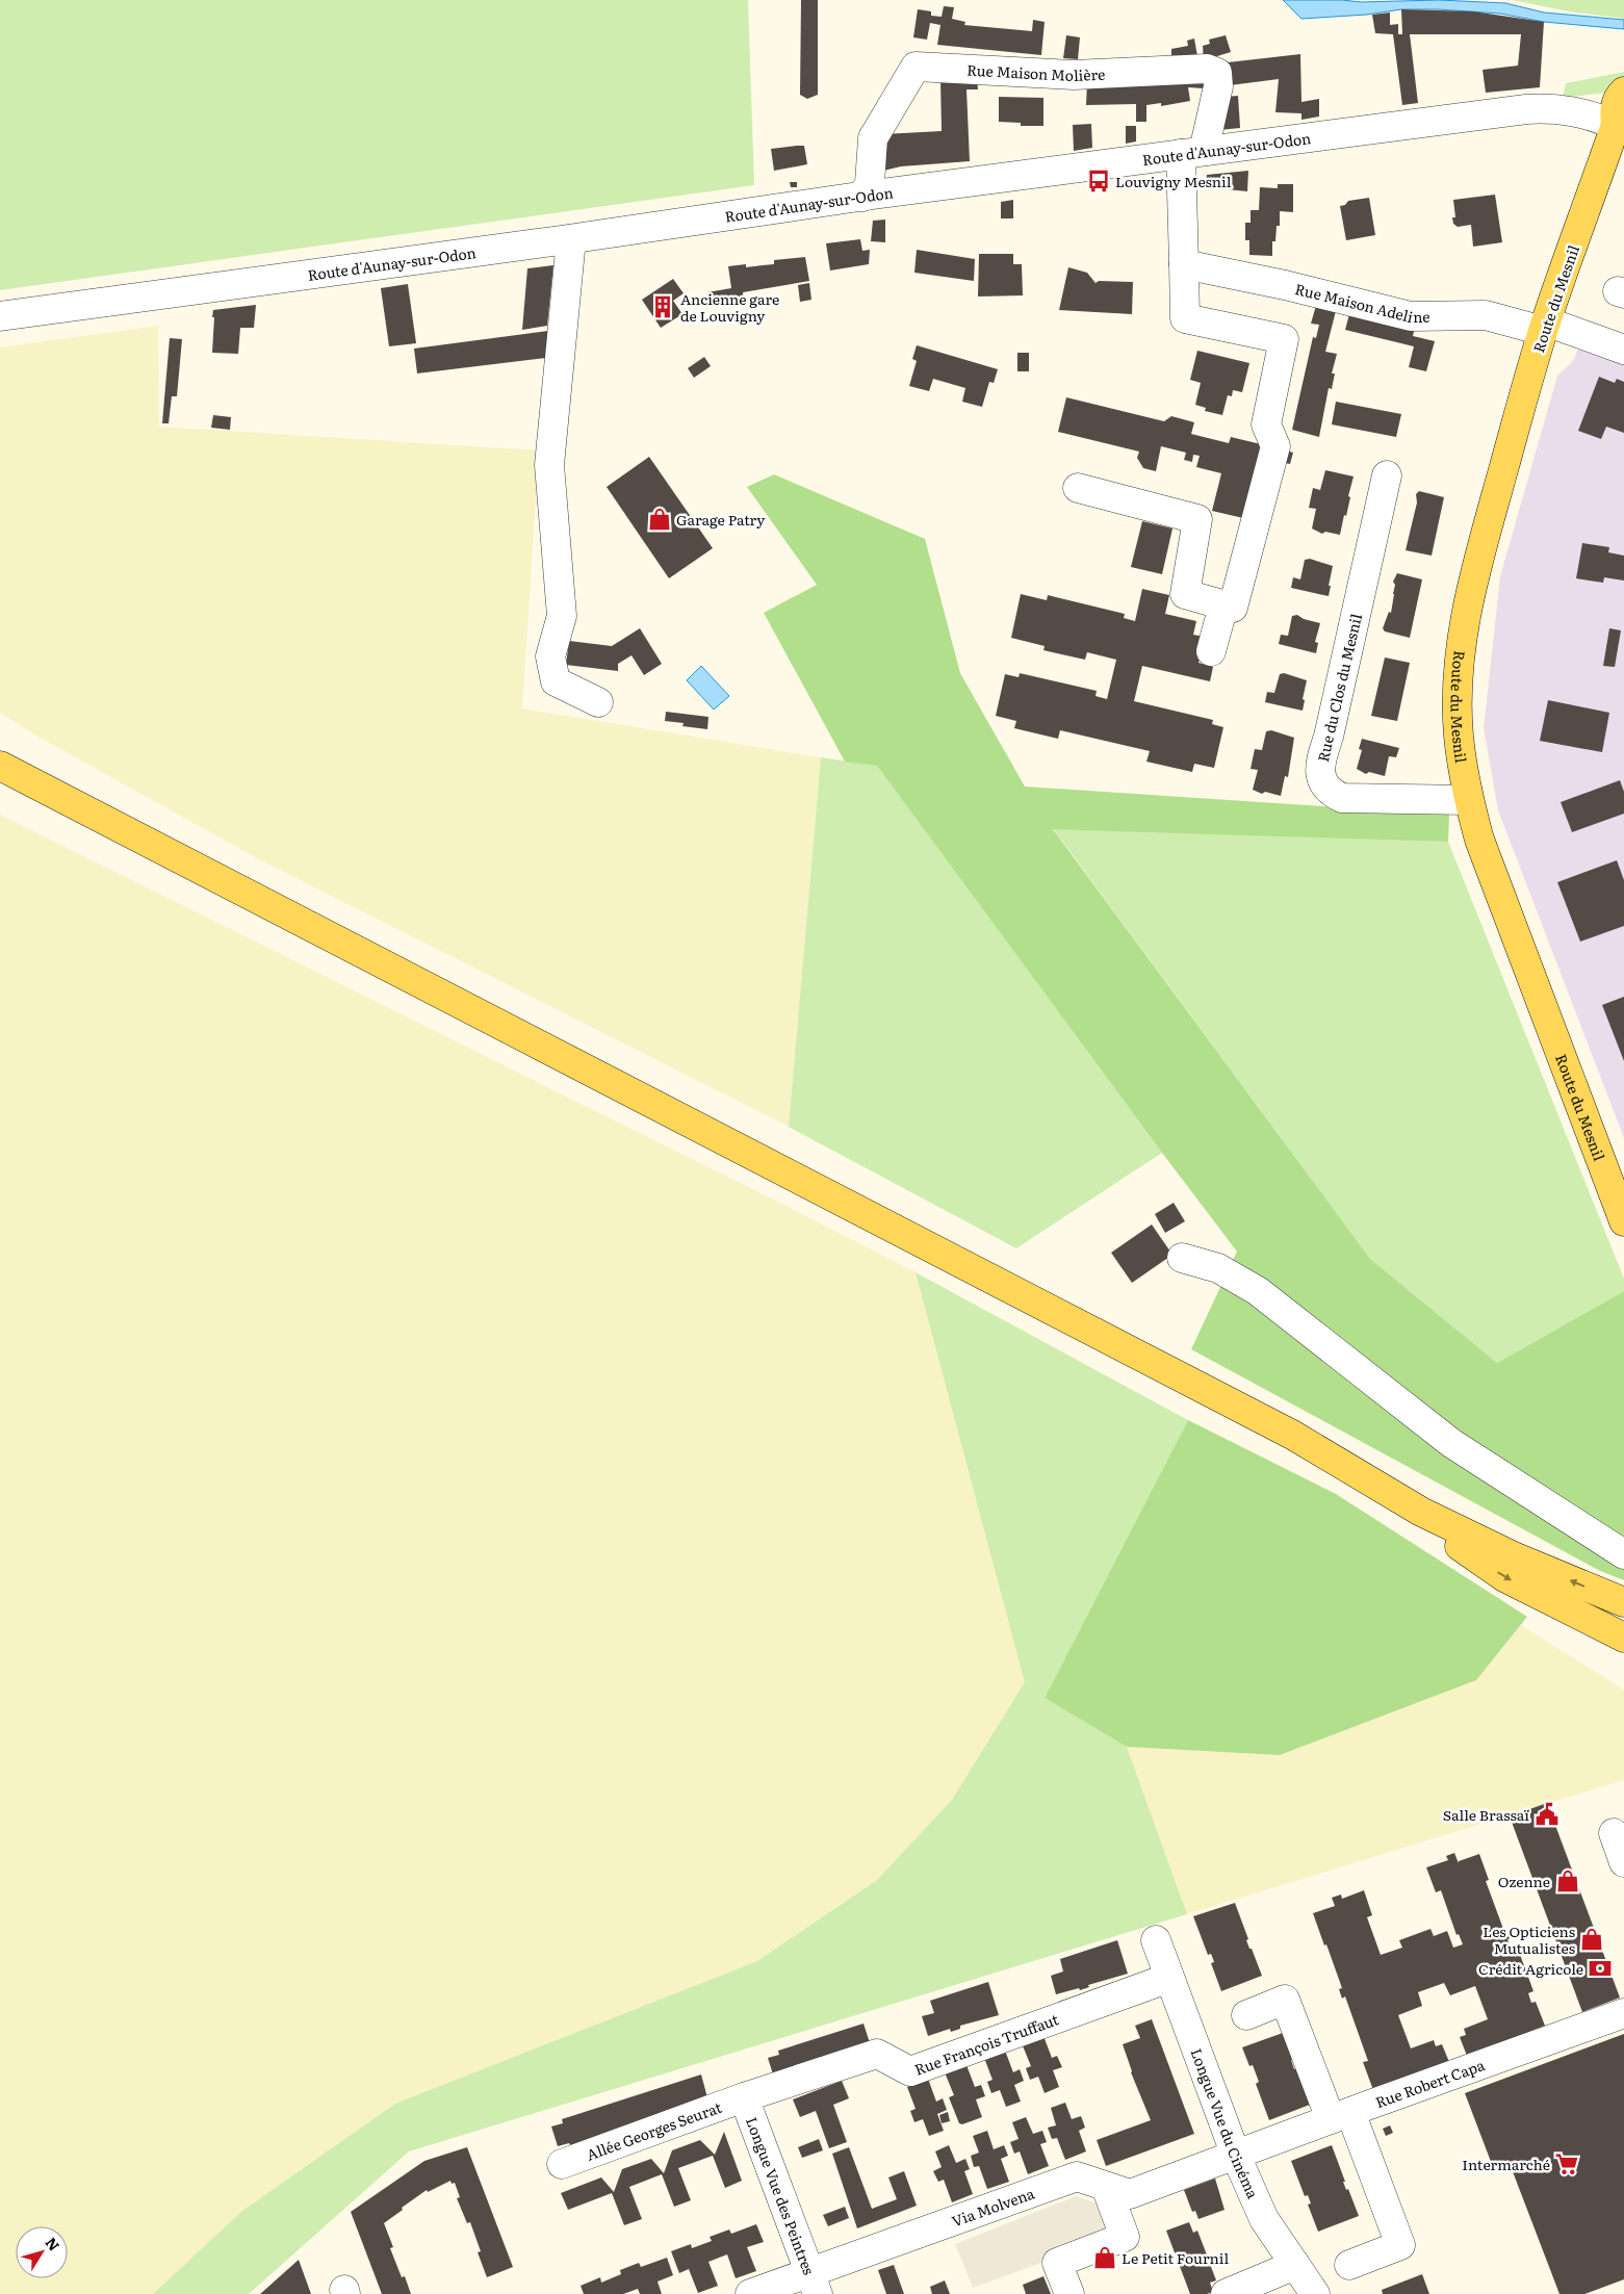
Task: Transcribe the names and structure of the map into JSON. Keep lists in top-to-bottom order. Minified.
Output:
{"streets":{"main road":["Route du Mesnil"],"street":["Rue Maison Molière","Route d'Aunay-sur-Odon","Rue Maison Adeline","Rue du Clos du Mesnil","Rue François Truffaut","Rue Robert Capa","Longue Vue du Cinéma","Allée Georges Seurat","Longue Vue des Peintres","Via Molvena"]},"crossings":[["Rue Maison Molière","Route d'Aunay-sur-Odon"],["Route d'Aunay-sur-Odon","Route du Mesnil"],["Route du Mesnil","Rue Maison Adeline"],["Route du Mesnil","Rue du Clos du Mesnil"],["Rue François Truffaut","Longue Vue du Cinéma"],["Rue François Truffaut","Allée Georges Seurat"],["Rue François Truffaut","Longue Vue des Peintres"],["Rue Robert Capa","Longue Vue du Cinéma"],["Rue Robert Capa","Via Molvena"],["Longue Vue du Cinéma","Via Molvena"],["Allée Georges Seurat","Longue Vue des Peintres"],["Longue Vue des Peintres","Via Molvena"]],"places":{"bus stop":["Louvigny Mesnil"],"building":["Ancienne gare de Louvigny"],"shop":["Garage Patry","Ozenne","Les Opticiens Mutualistes","Le Petit Fournil"],"public building":["Salle Brassaï"],"bank":["Crédit Agricole"],"supermarket":["Intermarché"]},"north":"top right"}
